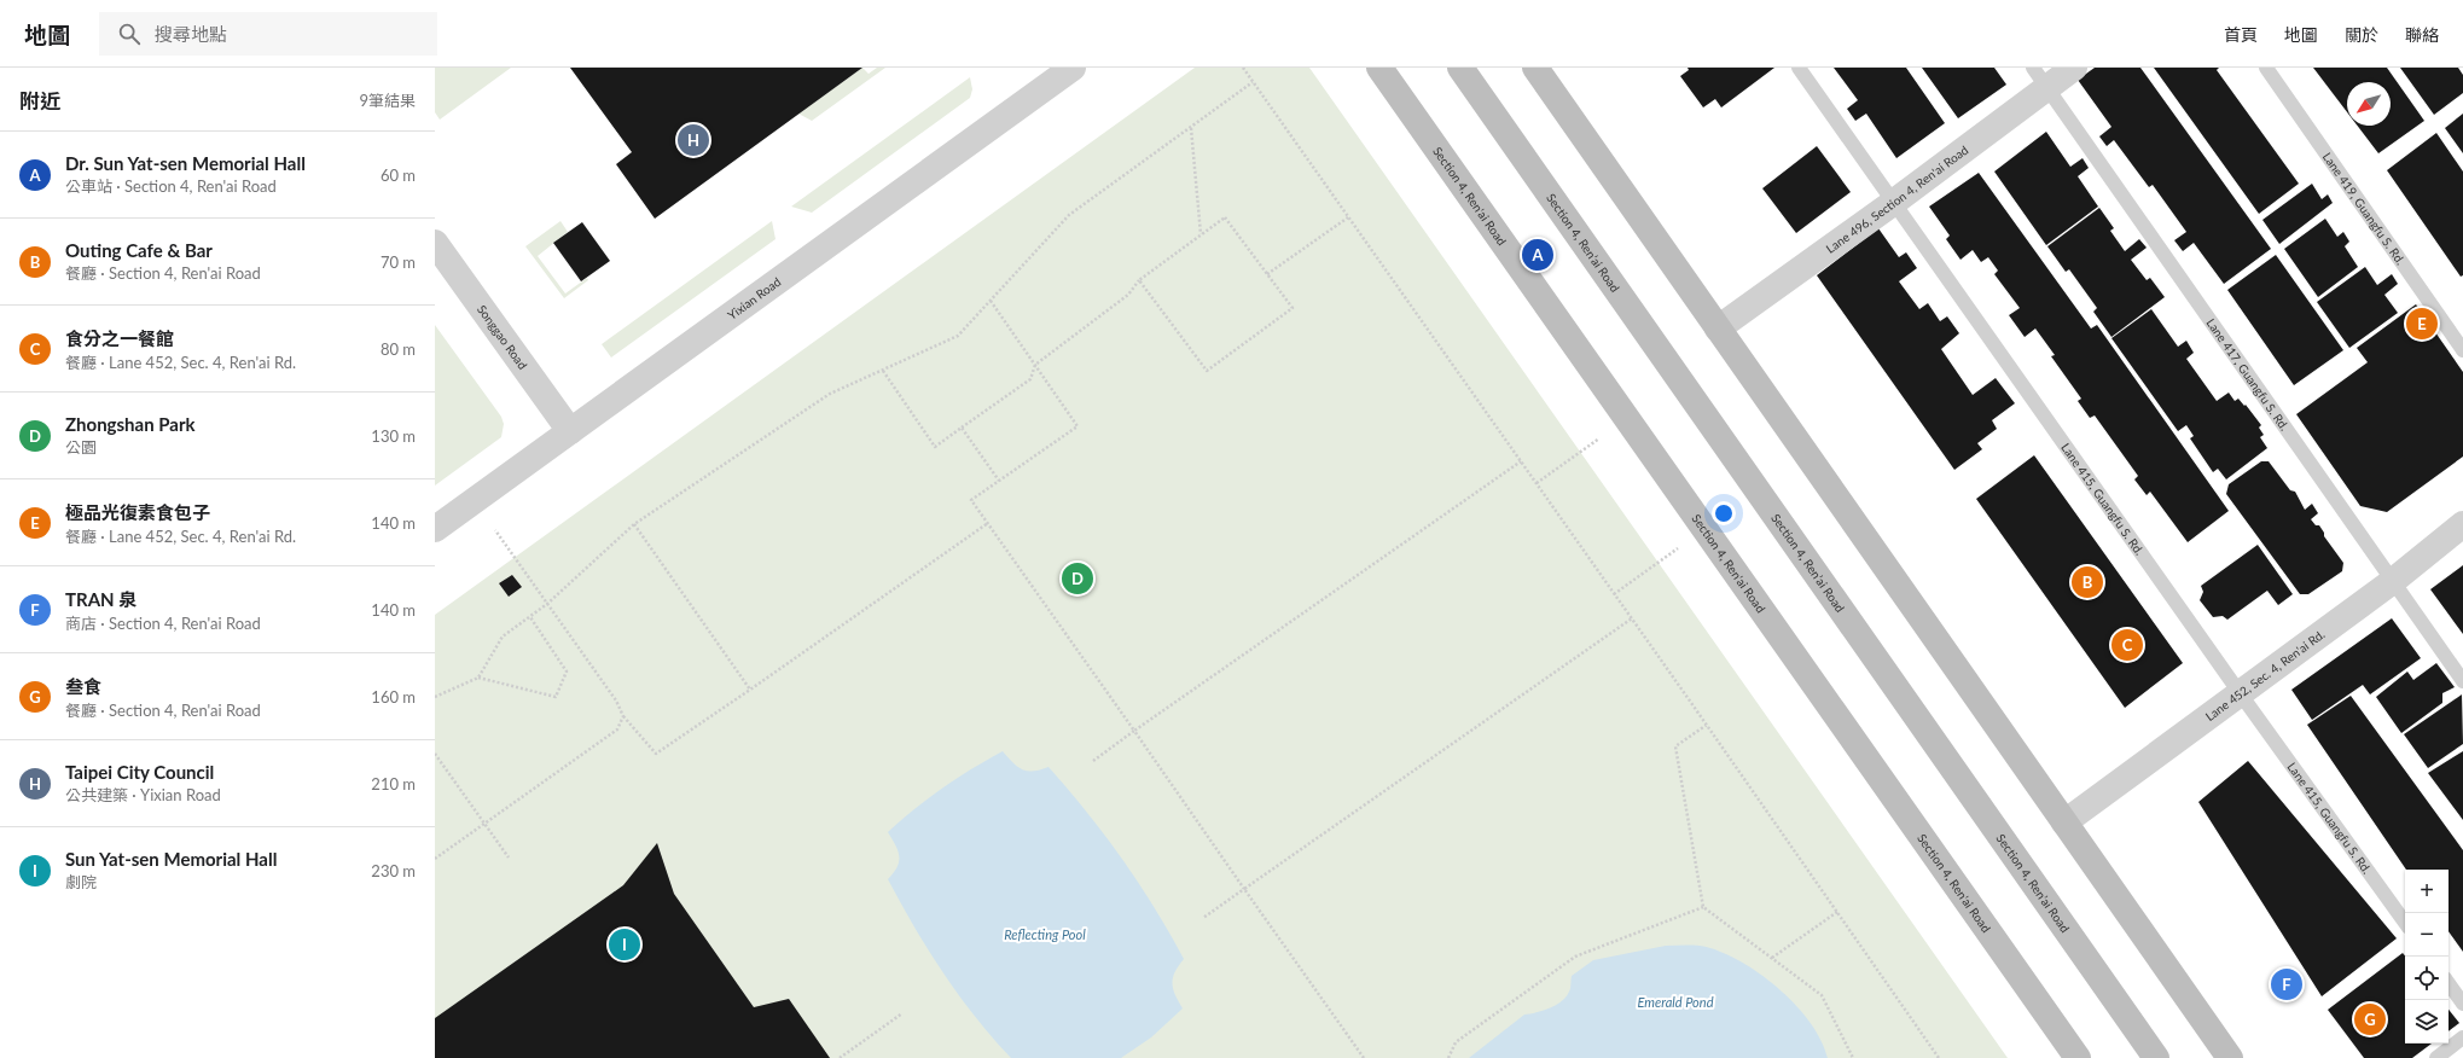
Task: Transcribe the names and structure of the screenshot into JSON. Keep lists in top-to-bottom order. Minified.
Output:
{"streets":{"main road":["Section 4, Ren'ai Road","Section 4, Ren’ai Road"],"street":["Lane 496, Section 4, Ren'ai Road","Yixian Road","Songgao Road","Lane 452, Sec. 4, Ren'ai Rd."],"lane":["Lane 419, Guangfu S. Rd.","Lane 417, Guangfu S. Rd.","Lane 415, Guangfu S. Rd."]},"crossings":[["Lane 496, Section 4, Ren'ai Road","Lane 417, Guangfu S. Rd."],["Lane 496, Section 4, Ren'ai Road","Lane 415, Guangfu S. Rd."],["Yixian Road","Songgao Road"],["Lane 417, Guangfu S. Rd.","Lane 452, Sec. 4, Ren'ai Rd."],["Lane 415, Guangfu S. Rd.","Lane 452, Sec. 4, Ren'ai Rd."]],"water":["Reflecting Pool","Emerald Pond"],"north":"bottom left","page":{"header":"地圖","search":"搜尋地點","nav":["首頁","地圖","關於","聯絡"],"heading":["附近","9筆結果"],"pins":["H","A","E","D","B","C","I","F","G"],"list":[{"mark":"A","name":"Dr. Sun Yat-sen Memorial Hall","note":"公車站 · Section 4, Ren'ai Road","value":"60 m"},{"mark":"B","name":"Outing Cafe & Bar","note":"餐廳 · Section 4, Ren'ai Road","value":"70 m"},{"mark":"C","name":"食分之一餐館","note":"餐廳 · Lane 452, Sec. 4, Ren'ai Rd.","value":"80 m"},{"mark":"D","name":"Zhongshan Park","note":"公園","value":"130 m"},{"mark":"E","name":"極品光復素食包子","note":"餐廳 · Lane 452, Sec. 4, Ren'ai Rd.","value":"140 m"},{"mark":"F","name":"TRAN 泉","note":"商店 · Section 4, Ren'ai Road","value":"140 m"},{"mark":"G","name":"叁食","note":"餐廳 · Section 4, Ren'ai Road","value":"160 m"},{"mark":"H","name":"Taipei City Council","note":"公共建築 · Yixian Road","value":"210 m"},{"mark":"I","name":"Sun Yat-sen Memorial Hall","note":"劇院","value":"230 m"}],"map_buttons":["+","−"]}}
